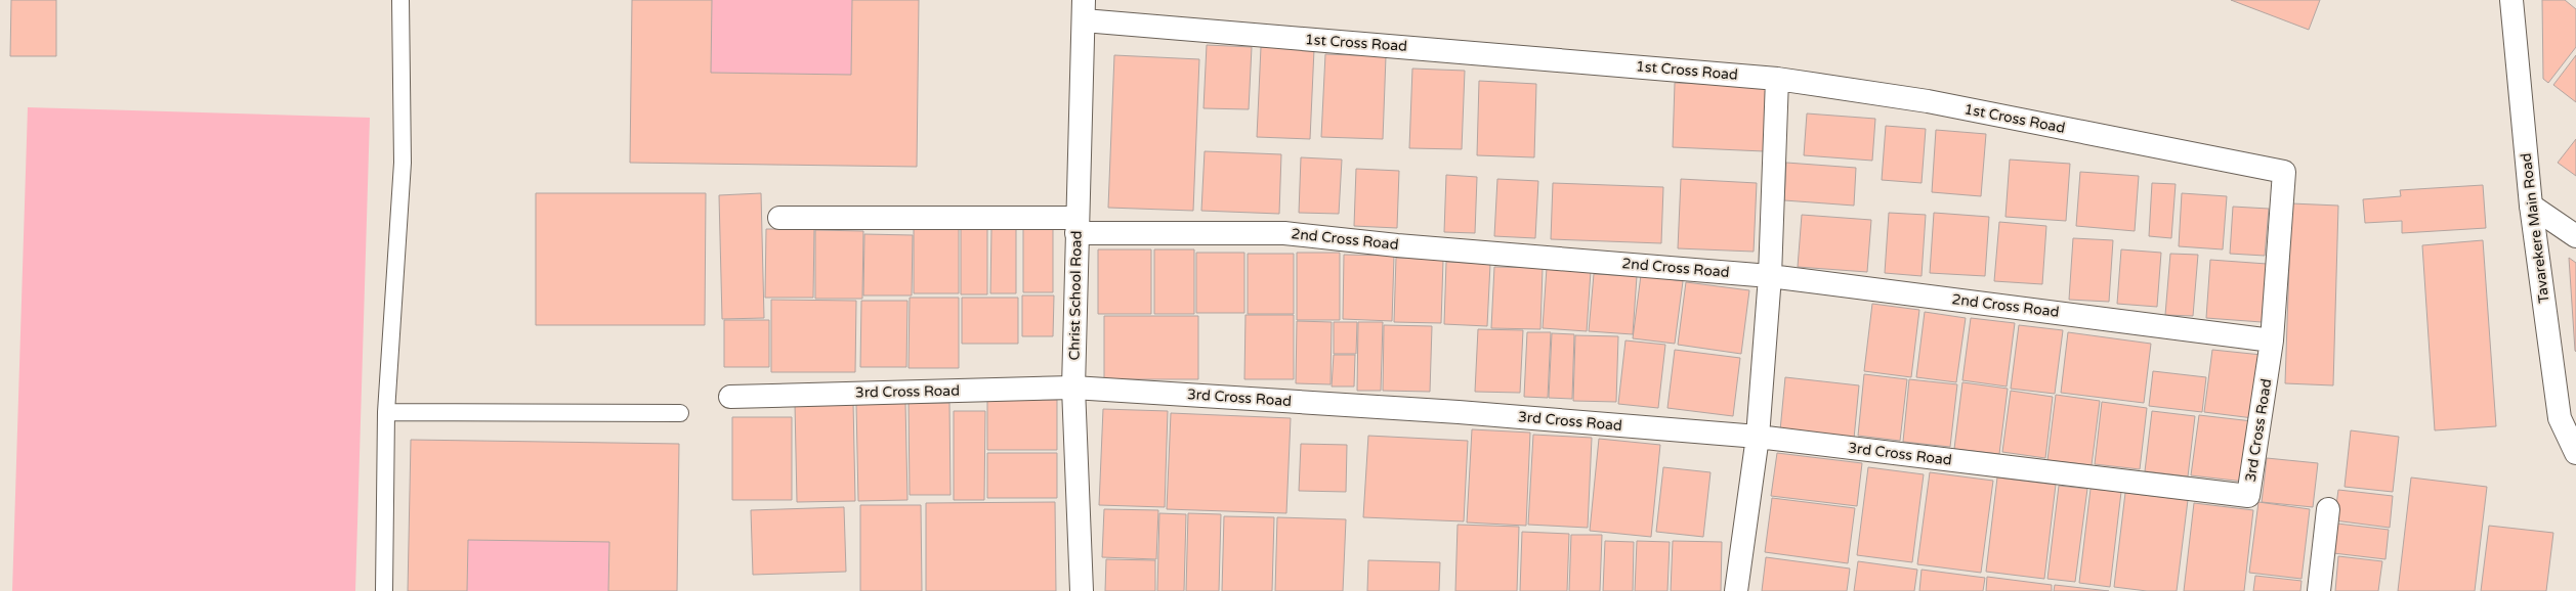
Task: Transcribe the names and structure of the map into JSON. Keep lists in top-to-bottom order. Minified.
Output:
{"streets":{"street":["1st Cross Road","Tavarekere Main Road","2nd Cross Road","Christ School Road","3rd Cross Road"]},"crossings":[["1st Cross Road","2nd Cross Road"],["1st Cross Road","Christ School Road"],["1st Cross Road","3rd Cross Road"],["2nd Cross Road","Christ School Road"],["2nd Cross Road","3rd Cross Road"],["Christ School Road","3rd Cross Road"]]}
